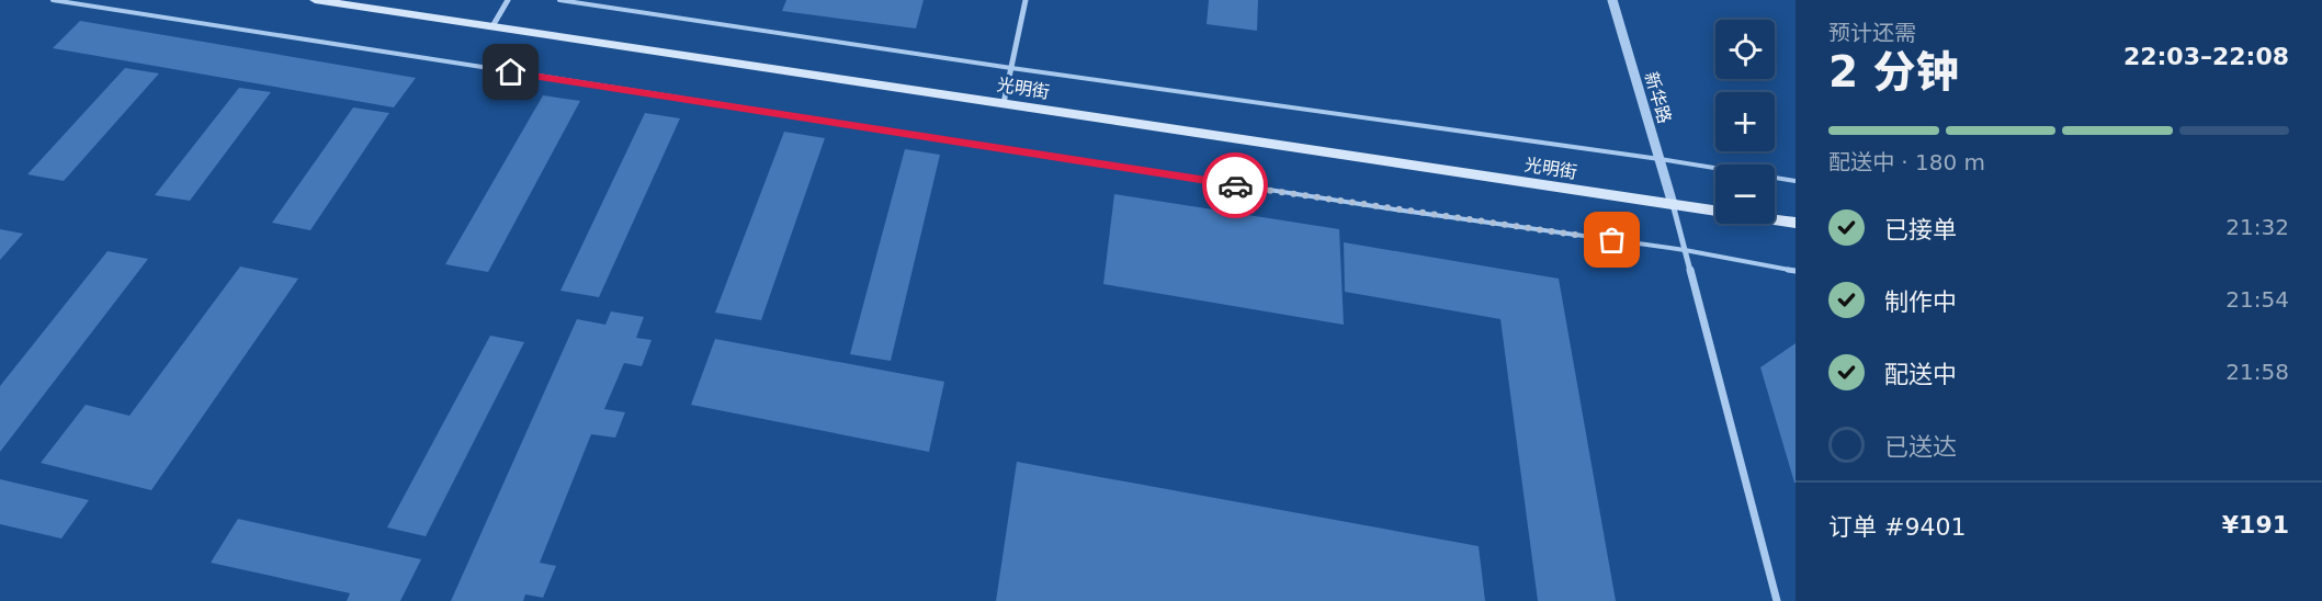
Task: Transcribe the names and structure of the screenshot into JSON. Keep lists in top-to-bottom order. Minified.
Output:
{"streets":{"main road":["光明街"],"street":["新华路"]},"crossings":[["光明街","新华路"]],"page":{"heading":["2 分钟","预计还需","22:03–22:08"],"panel":["订单 #9401","¥191"],"map_buttons":["+","−"],"bar":"配送中 · 180 m","list":[["已接单","21:32"],["制作中","21:54"],["配送中","21:58"],"已送达"]}}
